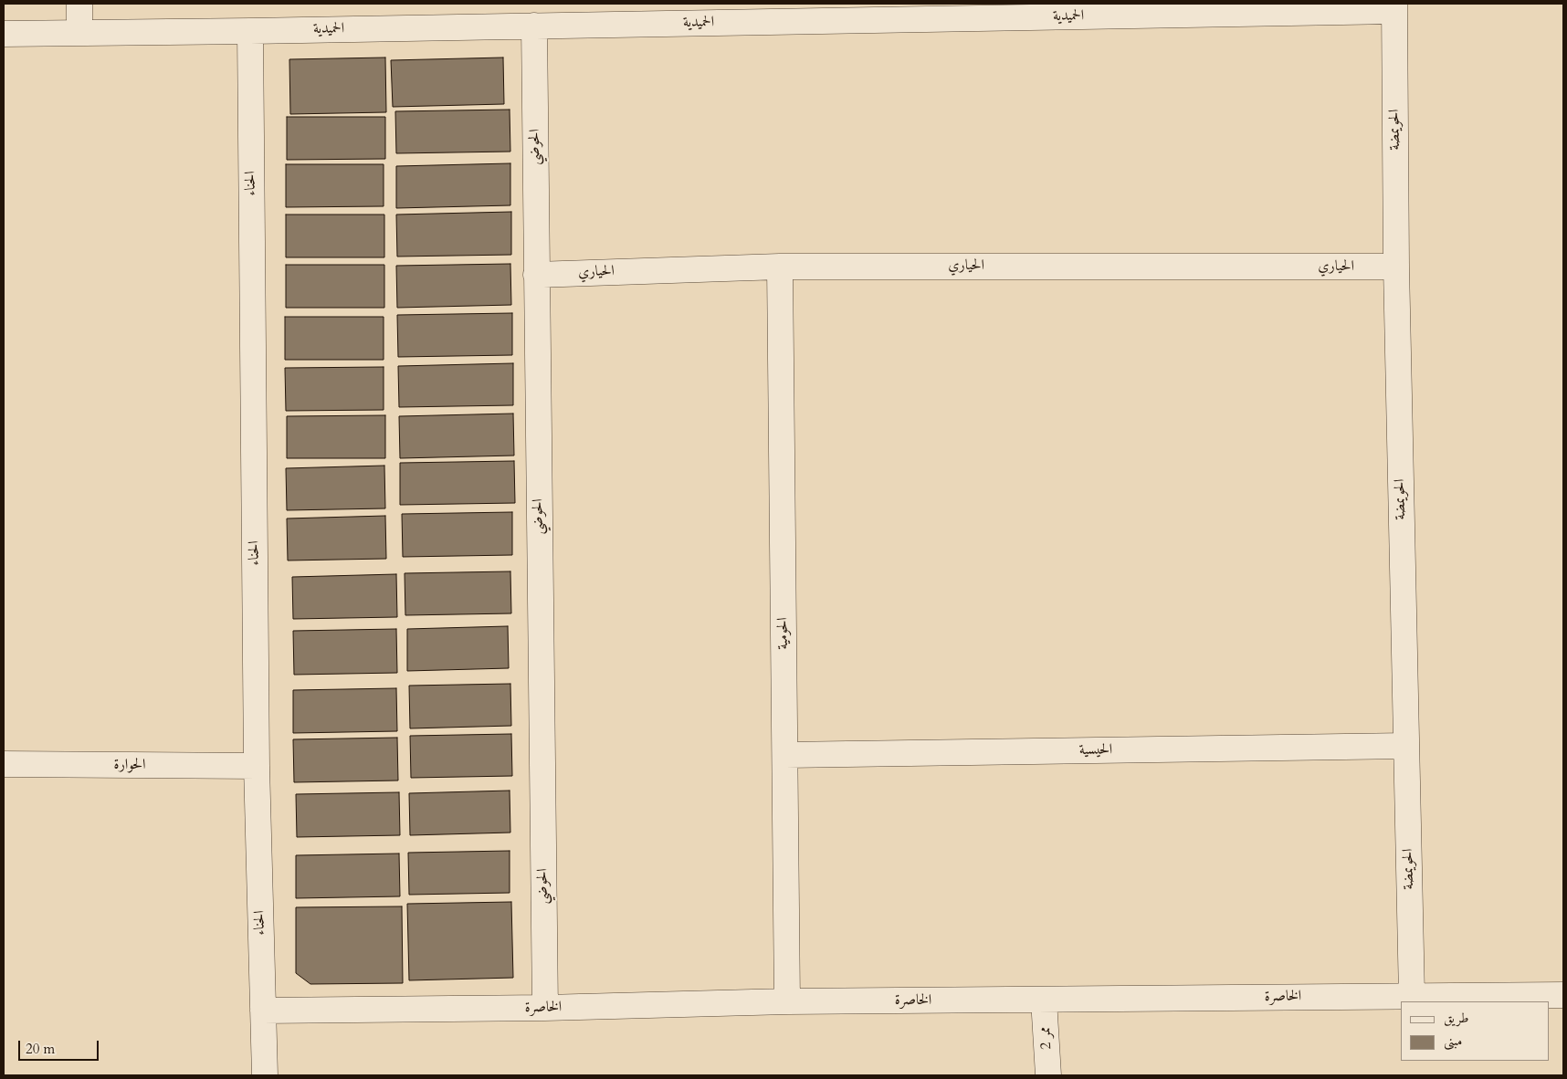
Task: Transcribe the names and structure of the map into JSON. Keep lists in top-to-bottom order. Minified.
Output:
{"streets":{"street":["الحميدية","الحويمضة","الحوضي","الحناء","الحياري","الحومية","الحيسية","الحوارة","الخاصرة","ممر 2"]},"crossings":[["الحميدية","الحويمضة"],["الحميدية","الحوضي"],["الحميدية","الحناء"],["الحويمضة","الحياري"],["الحويمضة","الحيسية"],["الحويمضة","الخاصرة"],["الحوضي","الحياري"],["الحوضي","الخاصرة"],["الحناء","الحوارة"],["الحناء","الخاصرة"],["الحياري","الحومية"],["الحومية","الحيسية"],["الحومية","الخاصرة"],["الخاصرة","ممر 2"]],"legend":["طريق","مبنى"],"scale_bar":"20 m"}
